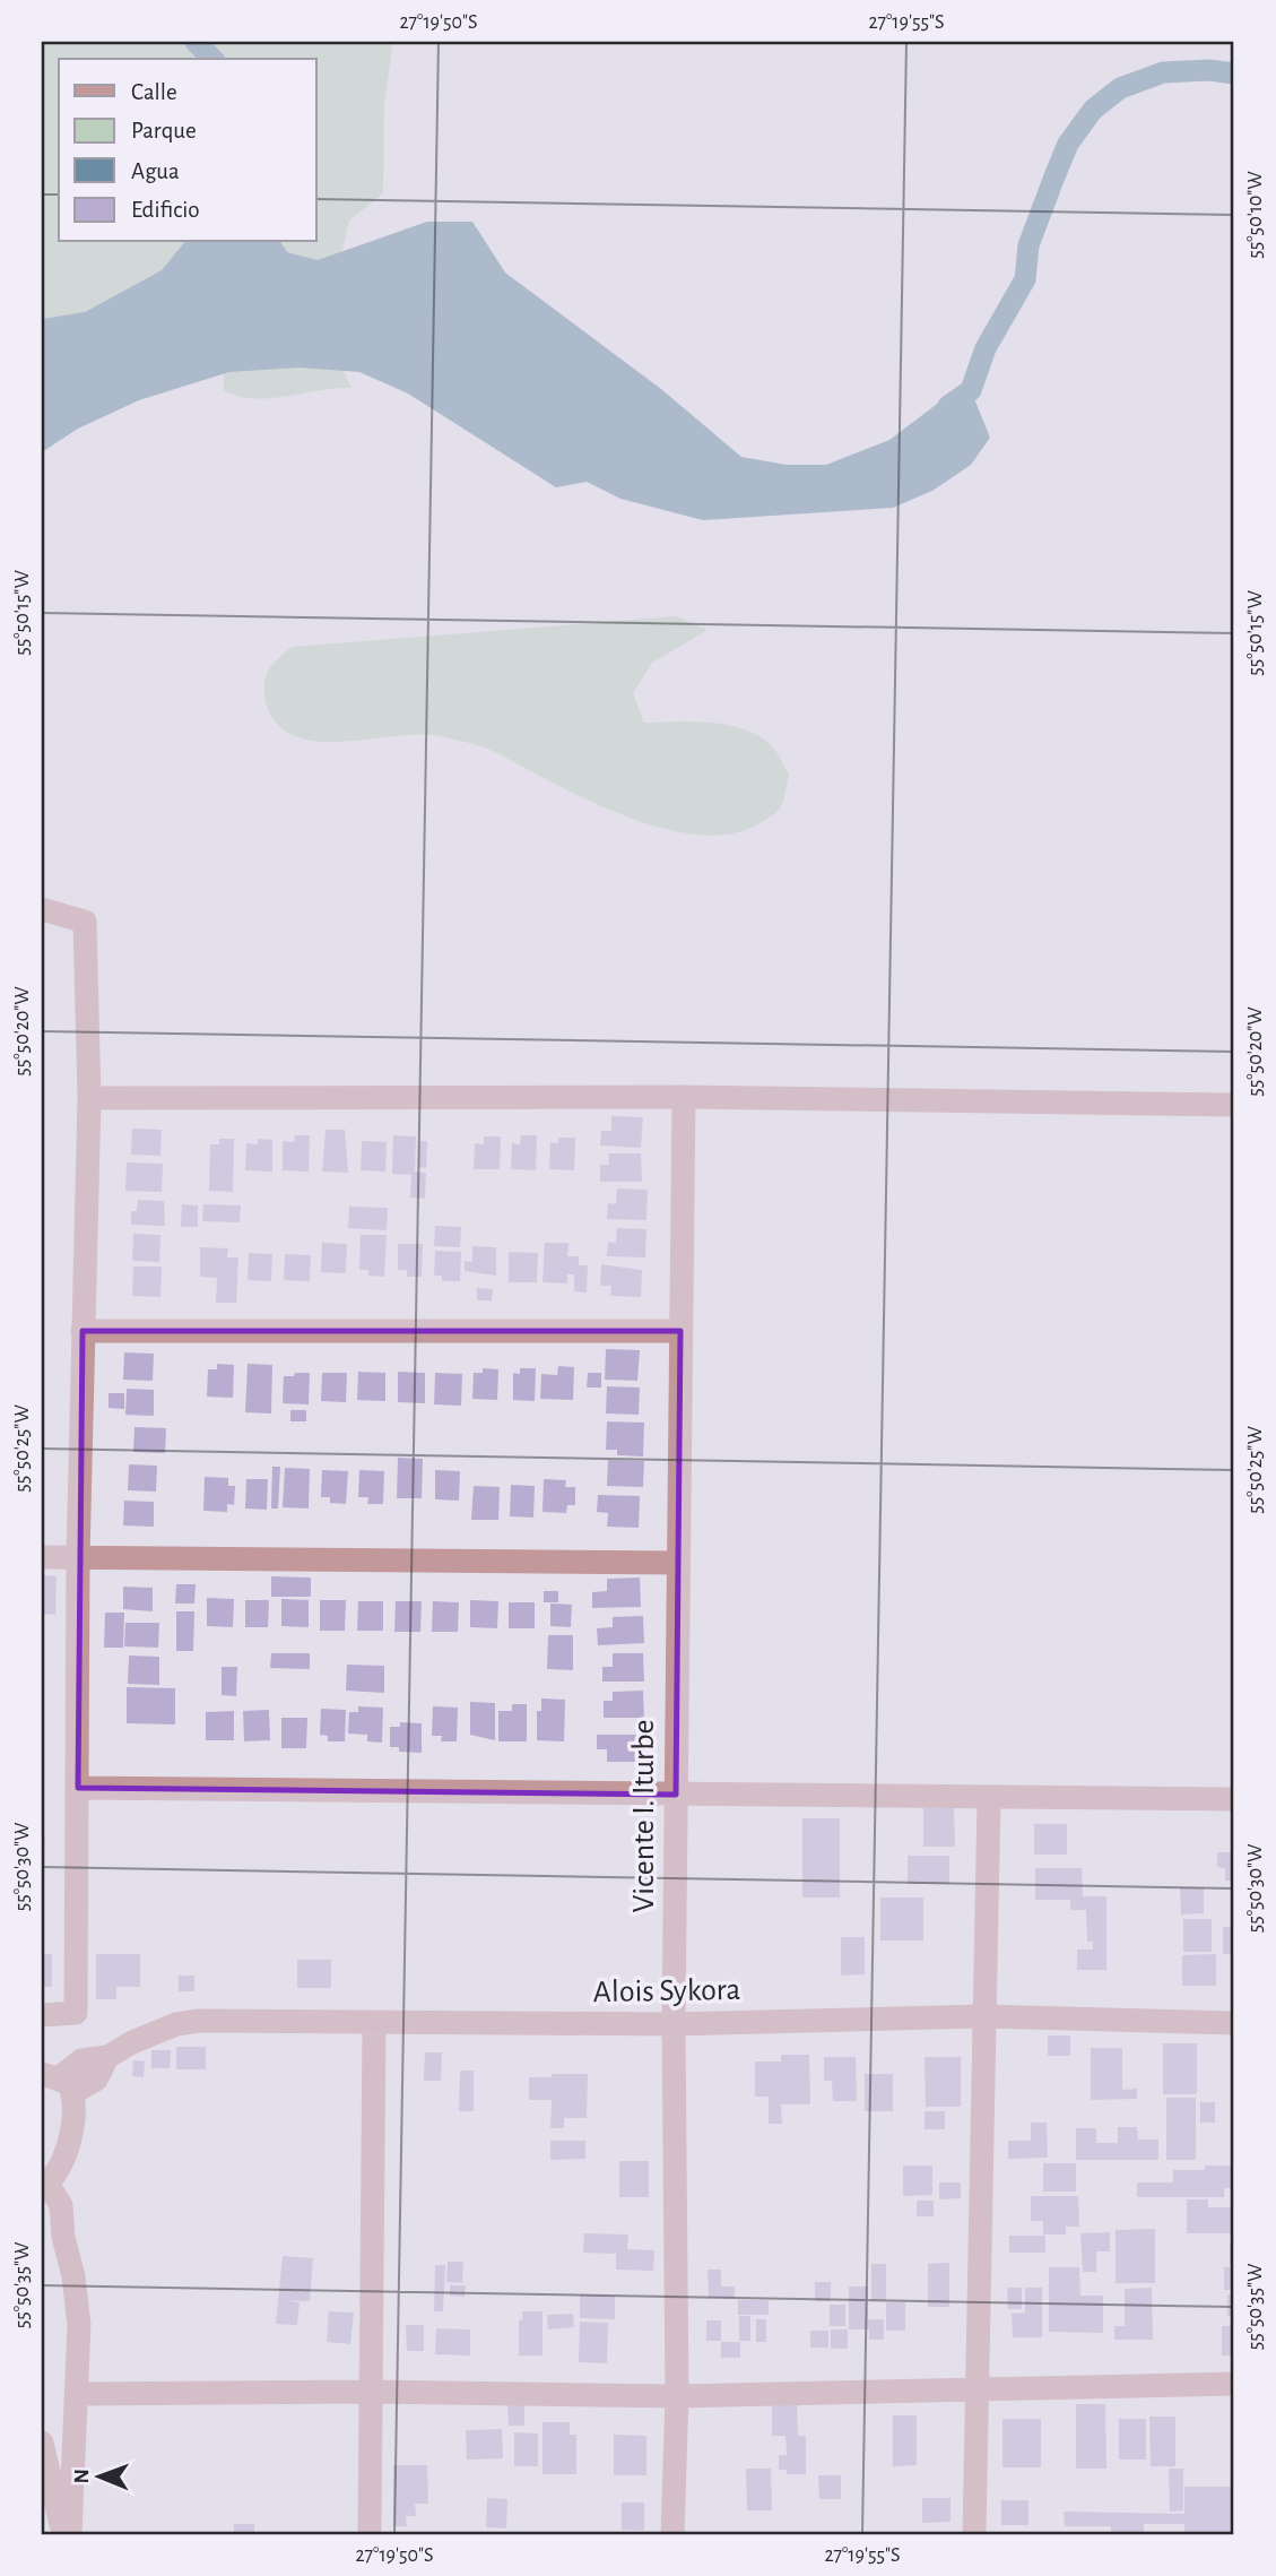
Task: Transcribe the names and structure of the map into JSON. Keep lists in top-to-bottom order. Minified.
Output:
{"streets":{"street":["Vicente I. Iturbe","Alois Sykora"]},"crossings":[["Vicente I. Iturbe","Alois Sykora"]],"legend":["Calle","Parque","Agua","Edificio"],"north":"left","coordinates":["27°19'50\"S","27°19'55\"S","55°50'10\"W","55°50'15\"W","55°50'20\"W","55°50'25\"W","55°50'30\"W","55°50'35\"W"]}
